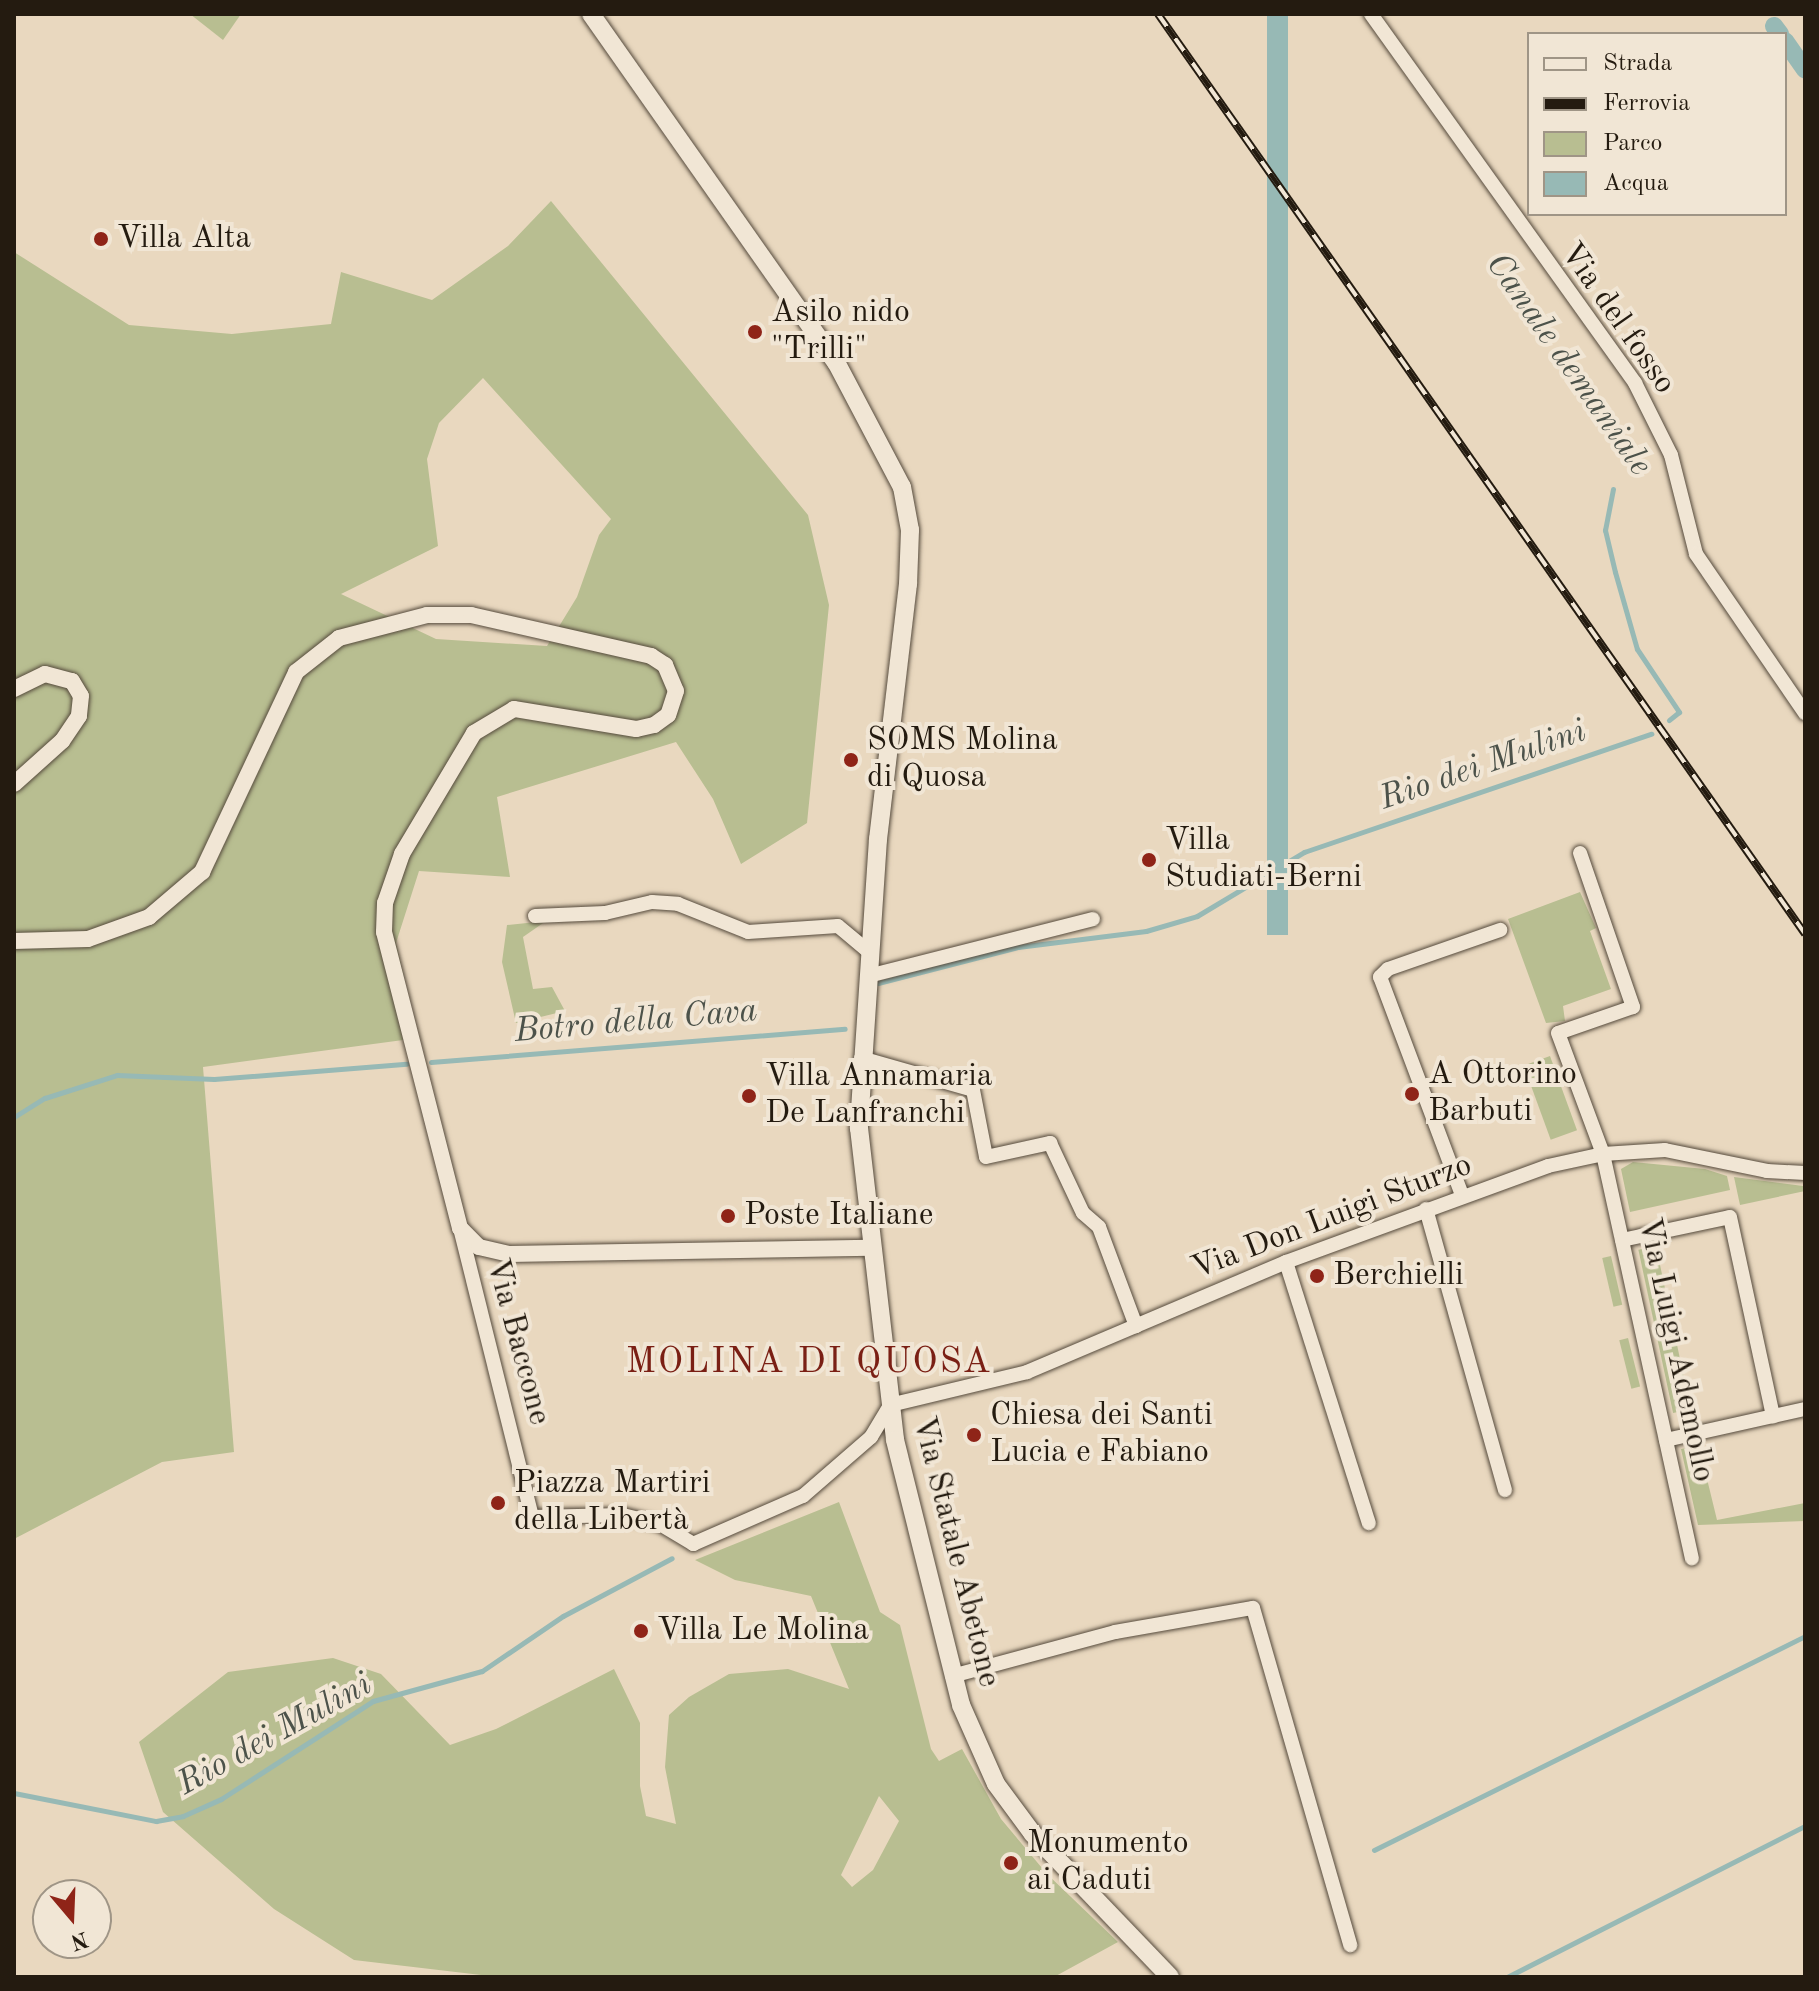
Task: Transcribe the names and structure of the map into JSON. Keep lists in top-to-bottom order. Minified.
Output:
{"streets":{"main road":["Via Statale Abetone"],"street":["Via del fosso","Via Don Luigi Sturzo","Via Baccone","Via Luigi Ademollo"]},"crossings":[["Via Don Luigi Sturzo","Via Baccone"],["Via Don Luigi Sturzo","Via Luigi Ademollo"],["Via Don Luigi Sturzo","Via Statale Abetone"],["Via Baccone","Via Statale Abetone"]],"districts":["MOLINA DI QUOSA"],"water":["Canale demaniale","Rio dei Mulini","Botro della Cava"],"places":["Villa Alta","Asilo nido \"Trilli\"","SOMS Molina di Quosa","Villa Studiati-Berni","A Ottorino Barbuti","Villa Annamaria De Lanfranchi","Poste Italiane","Berchielli","Chiesa dei Santi Lucia e Fabiano","Piazza Martiri della Libertà","Villa Le Molina","Monumento ai Caduti"],"legend":["Strada","Ferrovia","Parco","Acqua"],"north":"bottom"}
